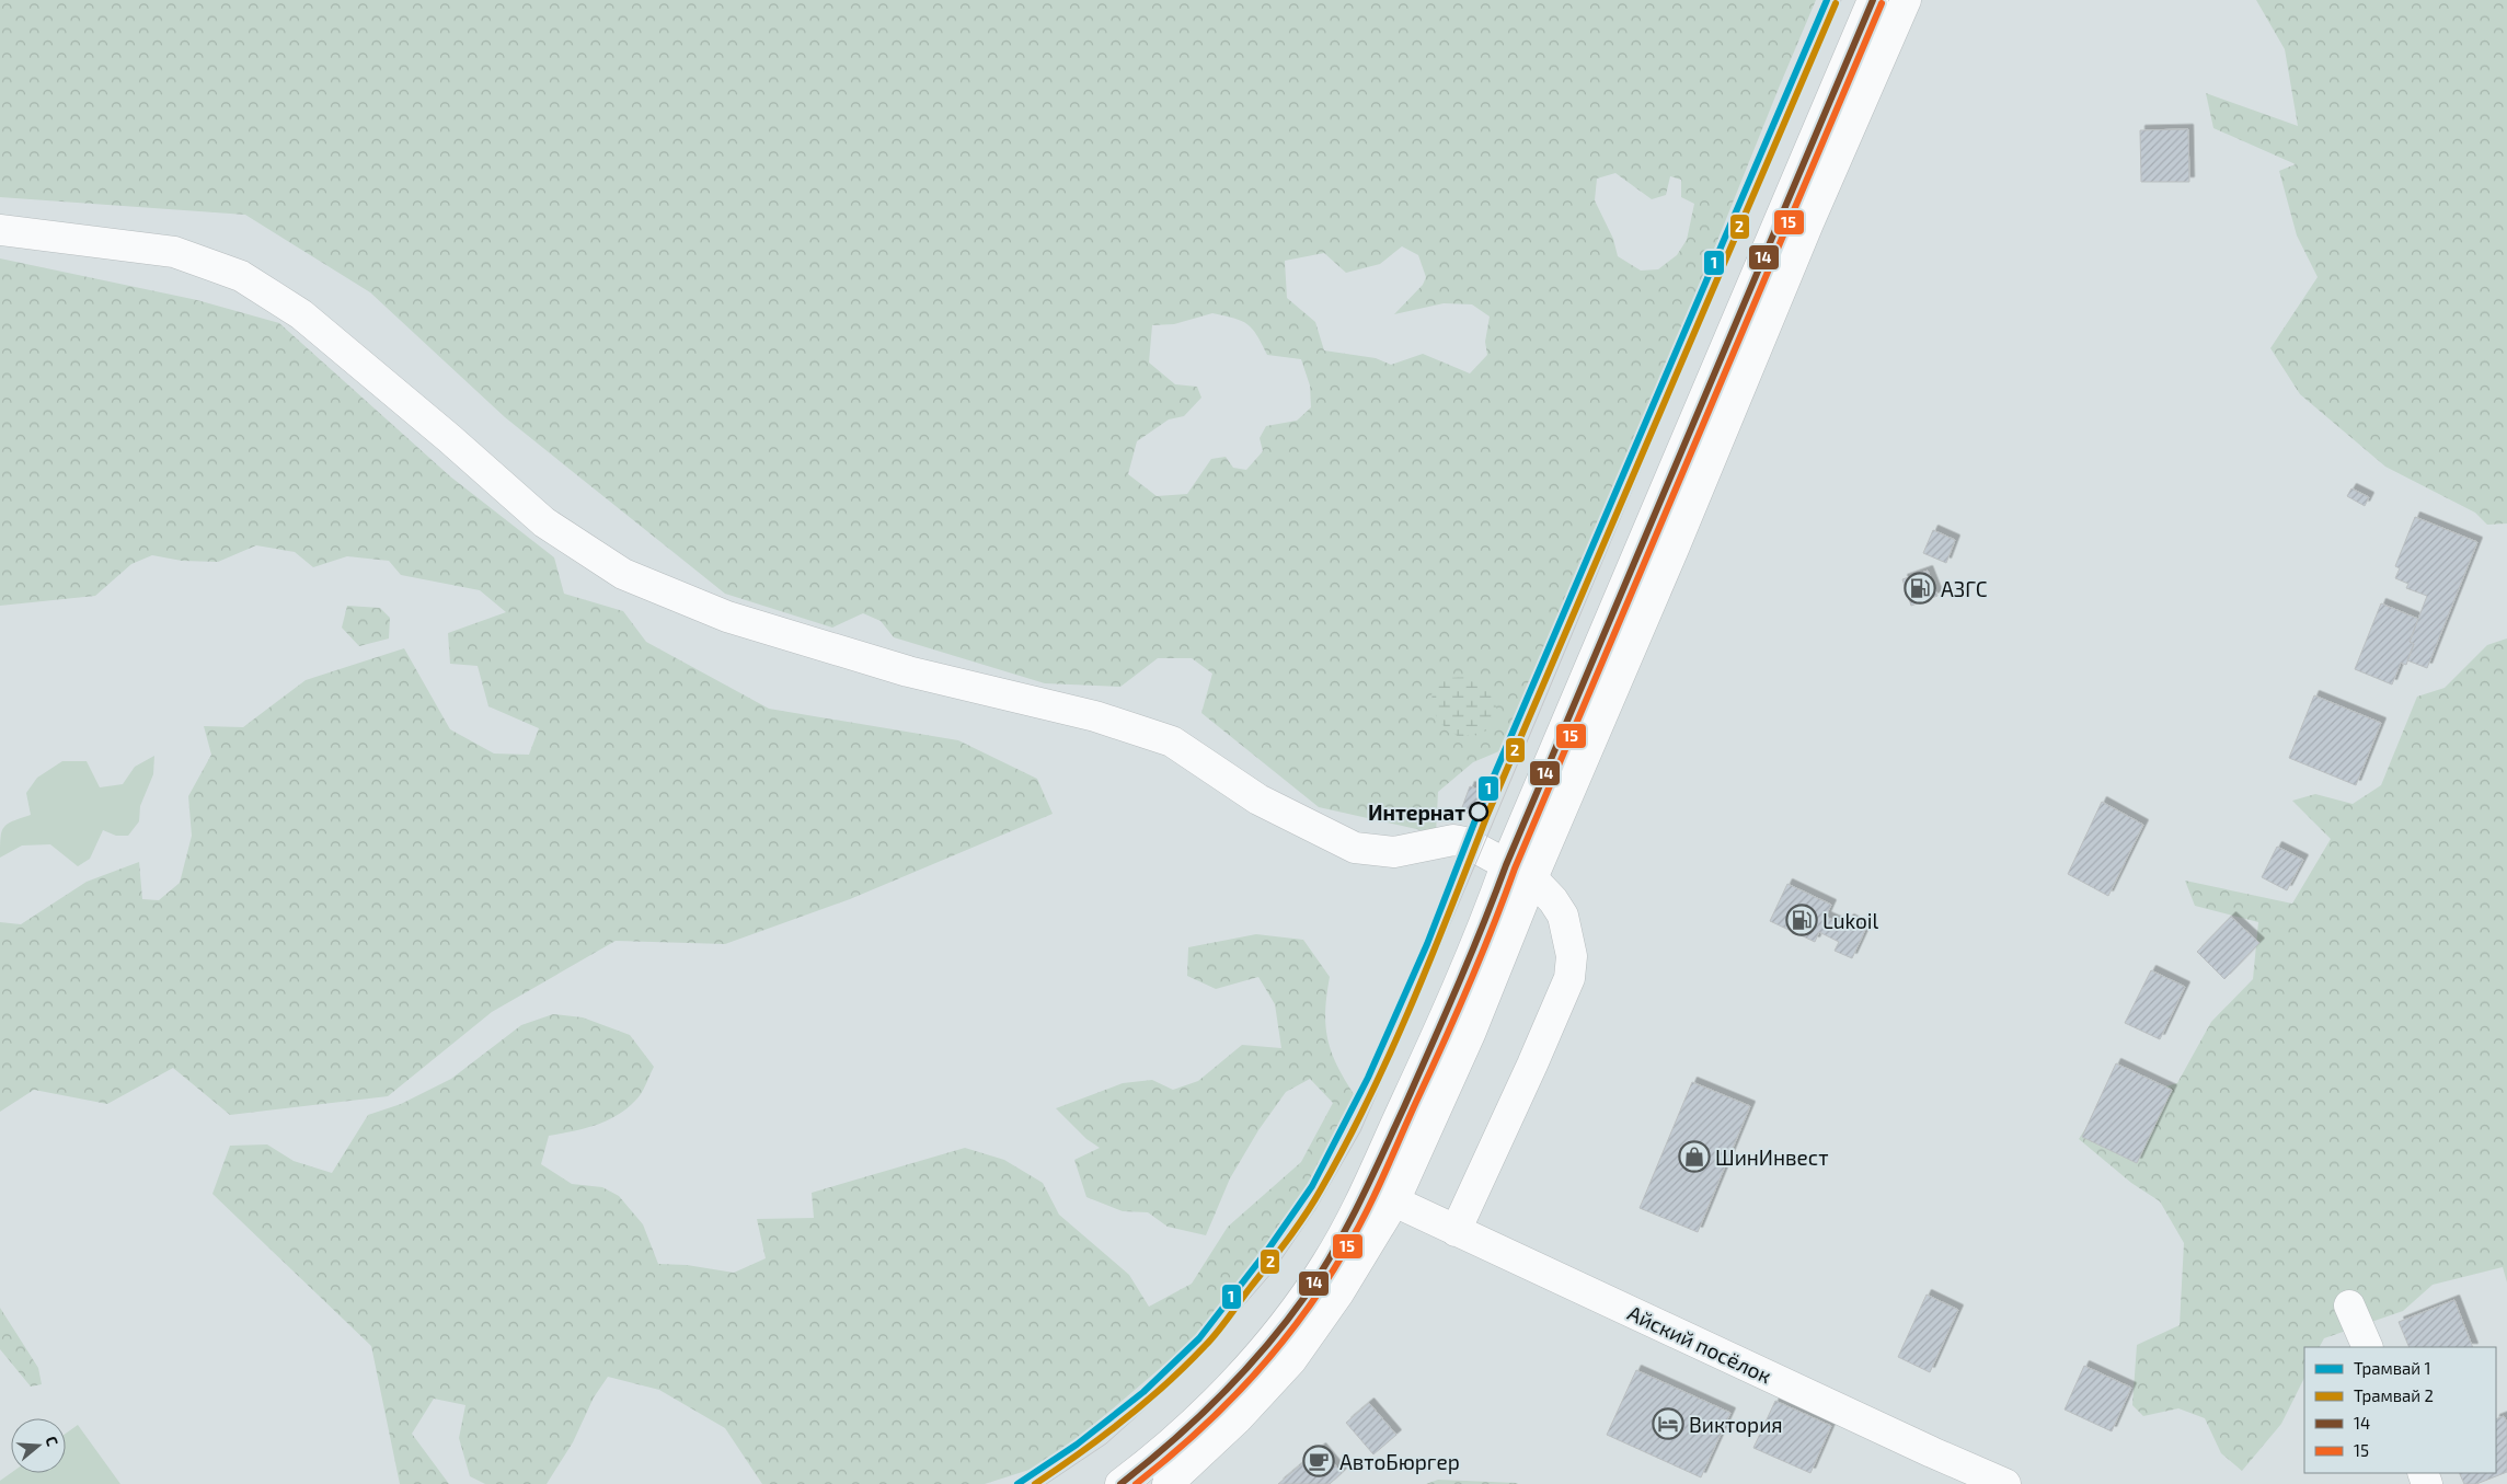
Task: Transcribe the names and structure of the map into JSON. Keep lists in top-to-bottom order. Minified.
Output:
{"streets":{"main road":["Айский посёлок"]},"places":{"fuel station":["АЗГС","Lukoil"],"other":["Интернат"],"shop":["ШинИнвест"],"hotel":["Виктория"],"cafe":["АвтоБюргер"]},"lines":["tram line 1","transit line 14","tram line 2","transit line 15"],"legend":["Трамвай 1","Трамвай 2","14","15"],"north":"right"}
